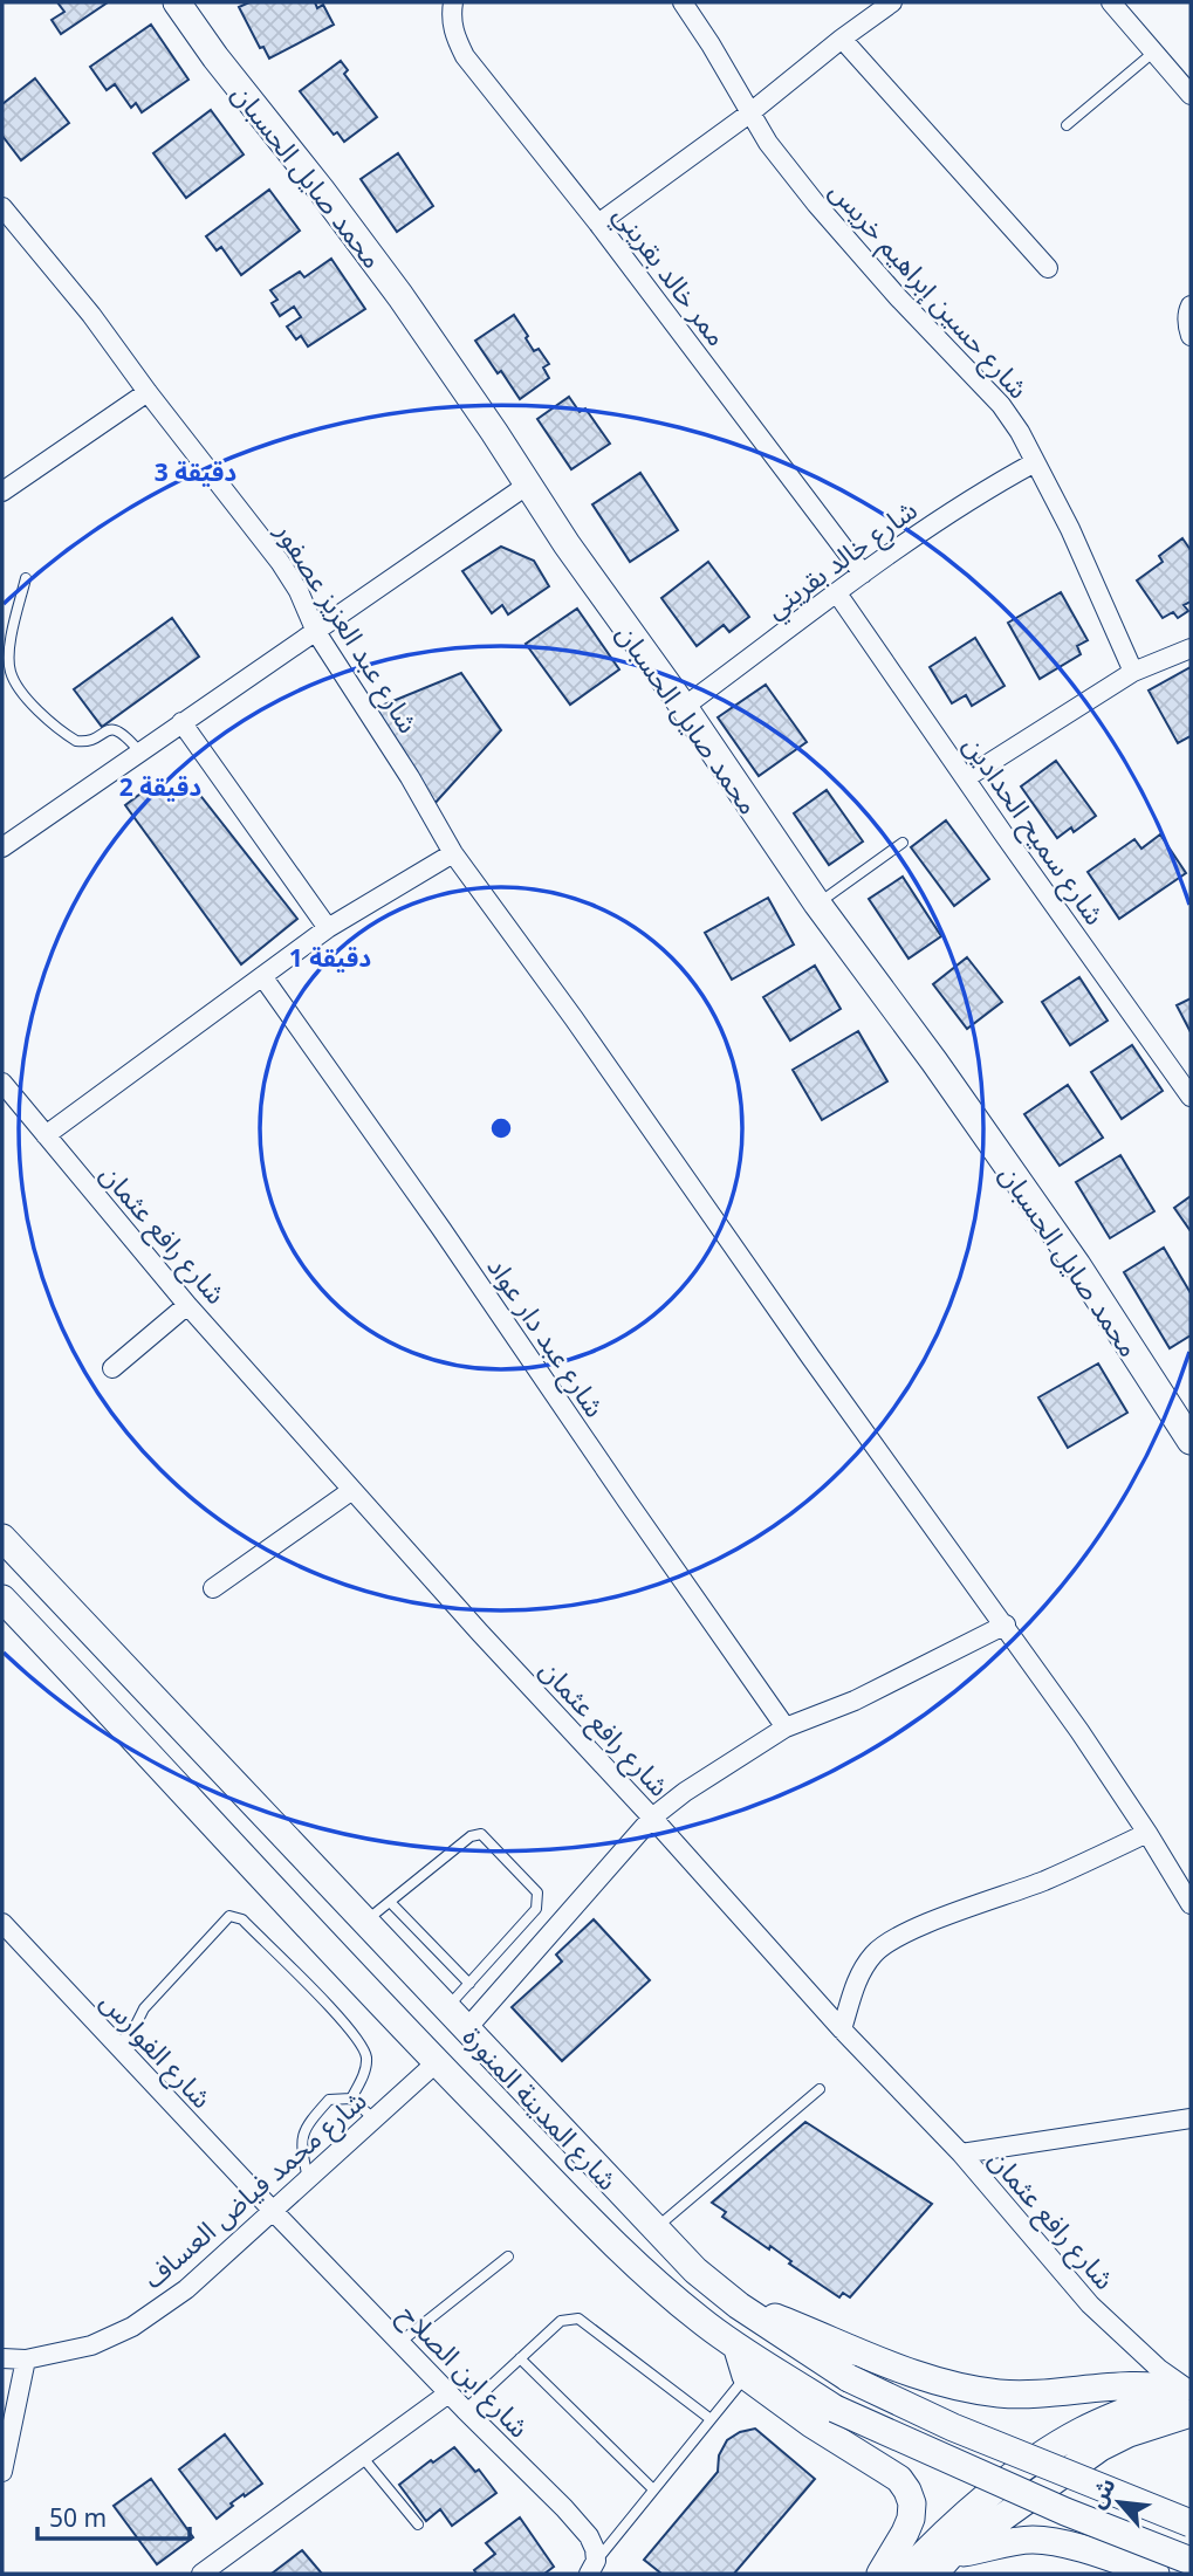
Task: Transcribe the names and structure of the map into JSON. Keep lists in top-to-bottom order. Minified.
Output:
{"streets":{"main road":["محمد صايل الحسبان","شارع المدينة المنورة"],"street":["ممر خالد بقريني","شارع حسين إبراهيم خريس","شارع خالد بقريني","شارع عبد العزيز عصفور","شارع سميح الحدادين","شارع رافع عثمان","شارع عبد دار عواد","شارع الفوارس","شارع محمد فياض العساف","شارع ابن الصلاح"]},"crossings":[["محمد صايل الحسبان","شارع خالد بقريني"],["ممر خالد بقريني","شارع خالد بقريني"],["شارع حسين إبراهيم خريس","شارع خالد بقريني"],["شارع خالد بقريني","شارع سميح الحدادين"],["شارع الفوارس","شارع محمد فياض العساف"],["شارع الفوارس","شارع ابن الصلاح"],["شارع المدينة المنورة","شارع محمد فياض العساف"],["شارع محمد فياض العساف","شارع ابن الصلاح"]],"scale_bar":"50 m","north":"top left","rings":["3 دقيقة","2 دقيقة","1 دقيقة"]}
